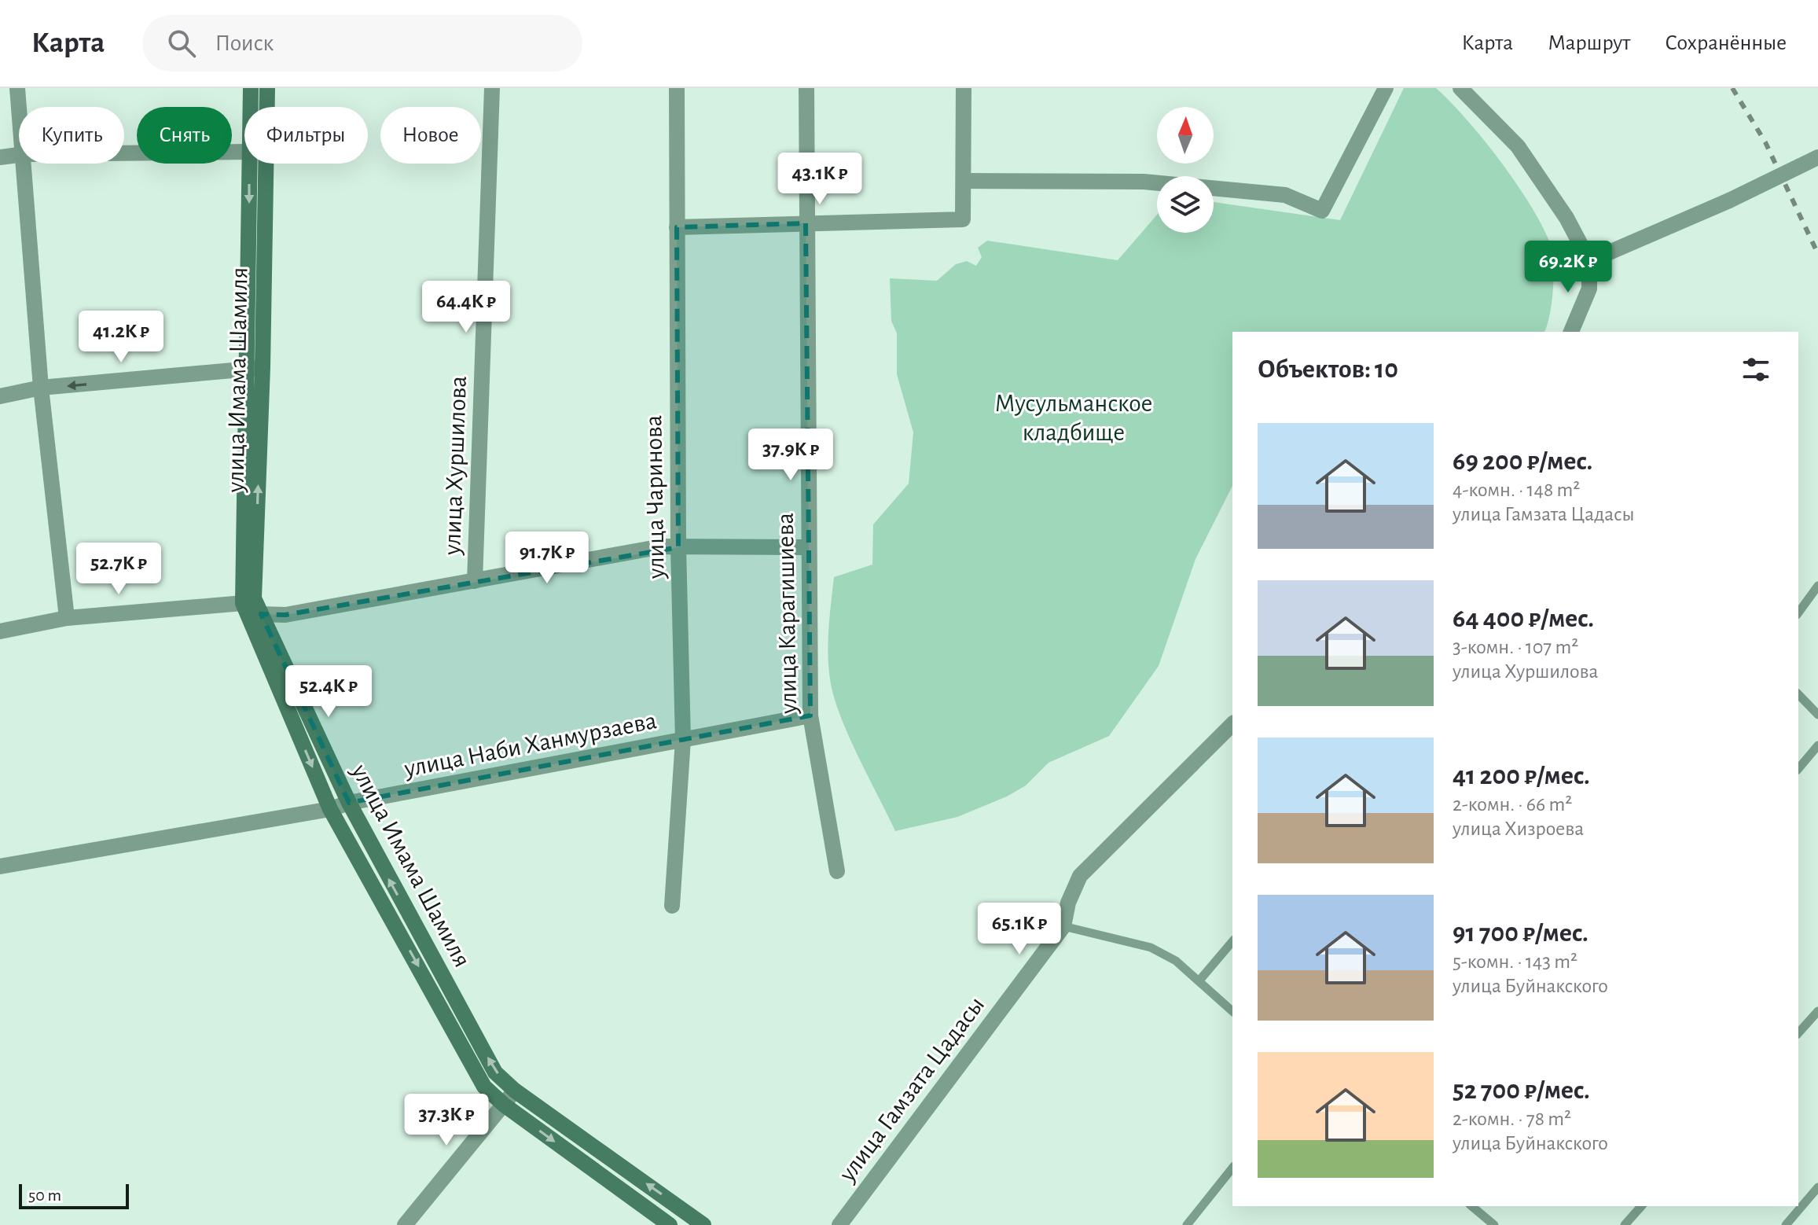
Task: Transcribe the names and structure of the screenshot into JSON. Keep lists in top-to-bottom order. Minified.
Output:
{"streets":{"main road":["улица Имама Шамиля"],"street":["улица Хуршилова","улица Чаринова","улица Карагишиева","улица Наби Ханмурзаева","улица Гамзата Цадасы"]},"crossings":[["улица Имама Шамиля","улица Наби Ханмурзаева"],["улица Чаринова","улица Наби Ханмурзаева"],["улица Карагишиева","улица Наби Ханмурзаева"]],"parks":["Мусульманское кладбище"],"scale_bar":"50 m","north":"top","page":{"header":"Карта","search":"Поиск","nav":["Карта","Маршрут","Сохранённые"],"chip":["Купить","Снять","Фильтры","Новое"],"price":["43.1K ₽","69.2K ₽","64.4K ₽","41.2K ₽","37.9K ₽","91.7K ₽","52.7K ₽","52.4K ₽","65.1K ₽","37.3K ₽"],"heading":"Объектов: 10","list":[{"name":"69 200 ₽/мес.","note":"4-комн. · 148 m² · улица Гамзата Цадасы"},{"name":"64 400 ₽/мес.","note":"3-комн. · 107 m² · улица Хуршилова"},{"name":"41 200 ₽/мес.","note":"2-комн. · 66 m² · улица Хизроева"},{"name":"91 700 ₽/мес.","note":"5-комн. · 143 m² · улица Буйнакского"},{"name":"52 700 ₽/мес.","note":"2-комн. · 78 m² · улица Буйнакского"}],"scale":"50 m"}}
